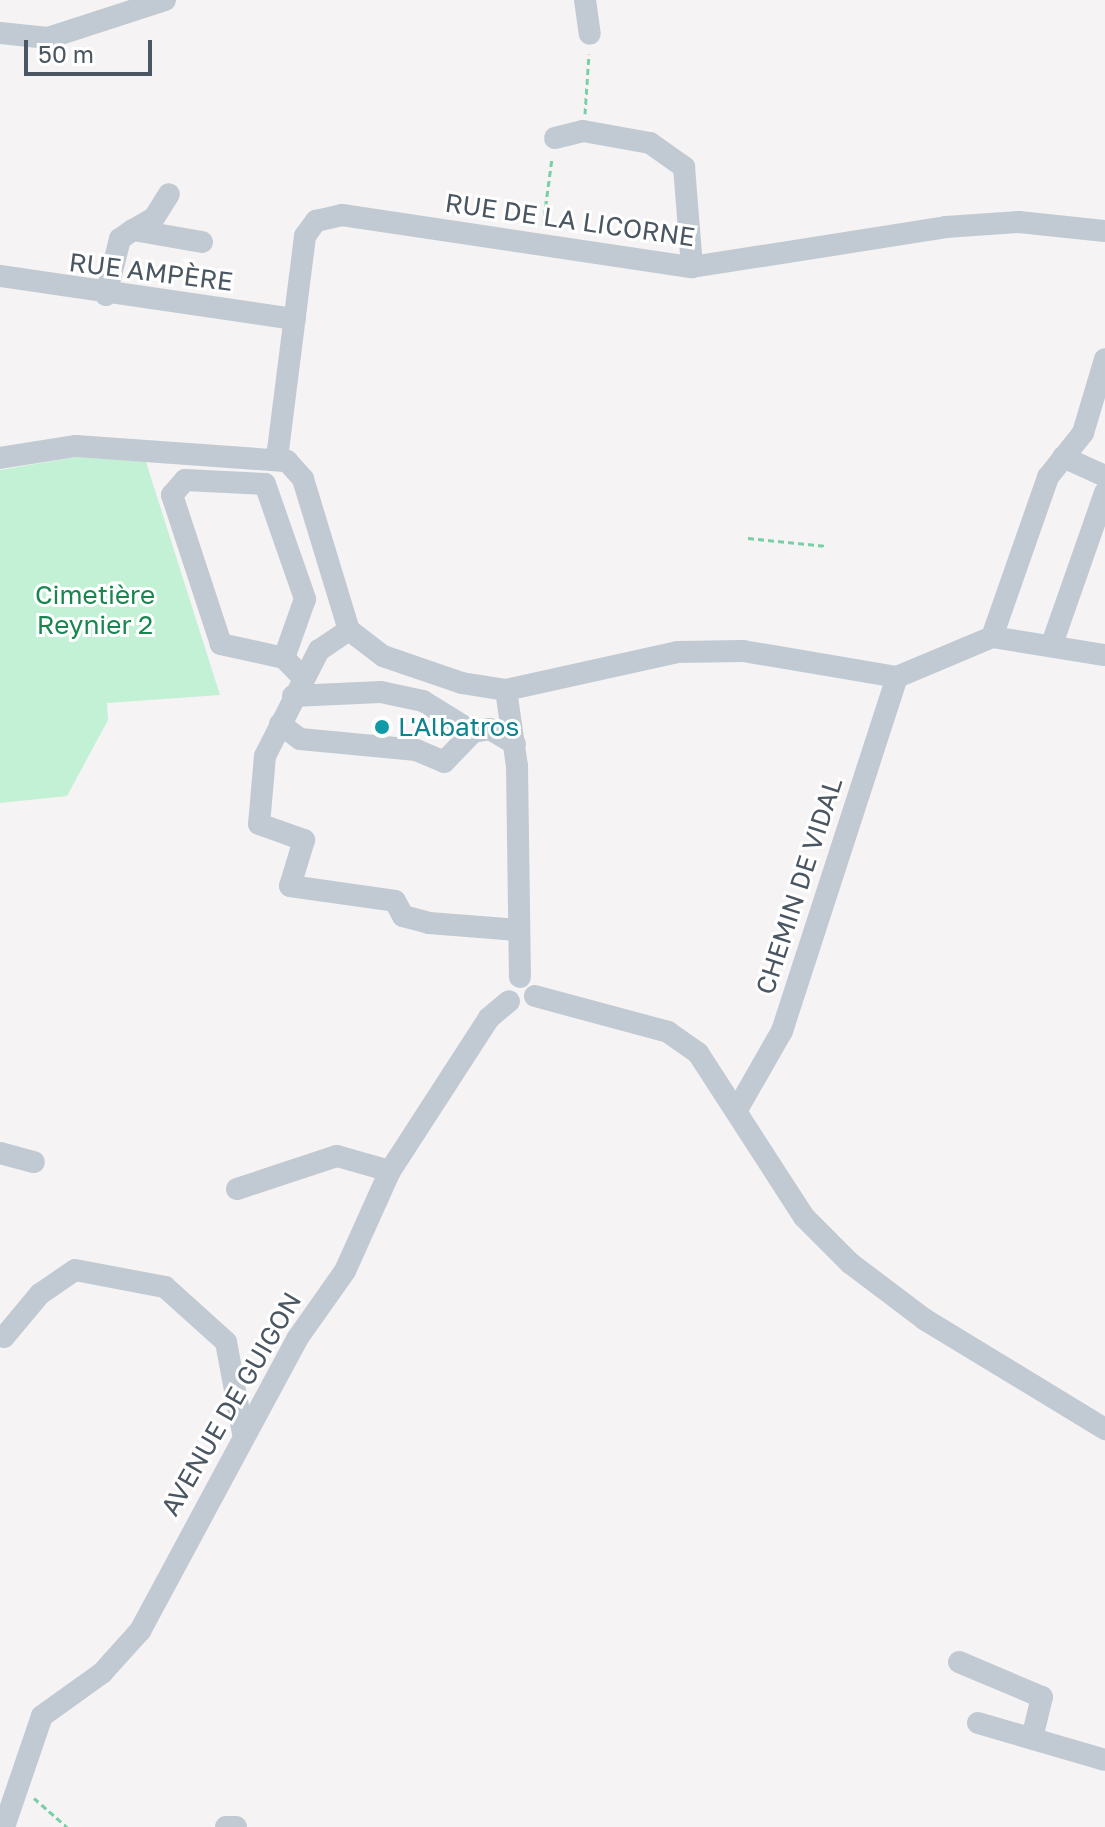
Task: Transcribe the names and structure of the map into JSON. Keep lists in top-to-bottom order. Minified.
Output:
{"streets":{"street":["RUE DE LA LICORNE","RUE AMPÈRE","CHEMIN DE VIDAL","AVENUE DE GUIGON"]},"crossings":[["RUE DE LA LICORNE","RUE AMPÈRE"]],"parks":["Cimetière Reynier 2"],"places":["L'Albatros"],"scale_bar":"50 m"}
